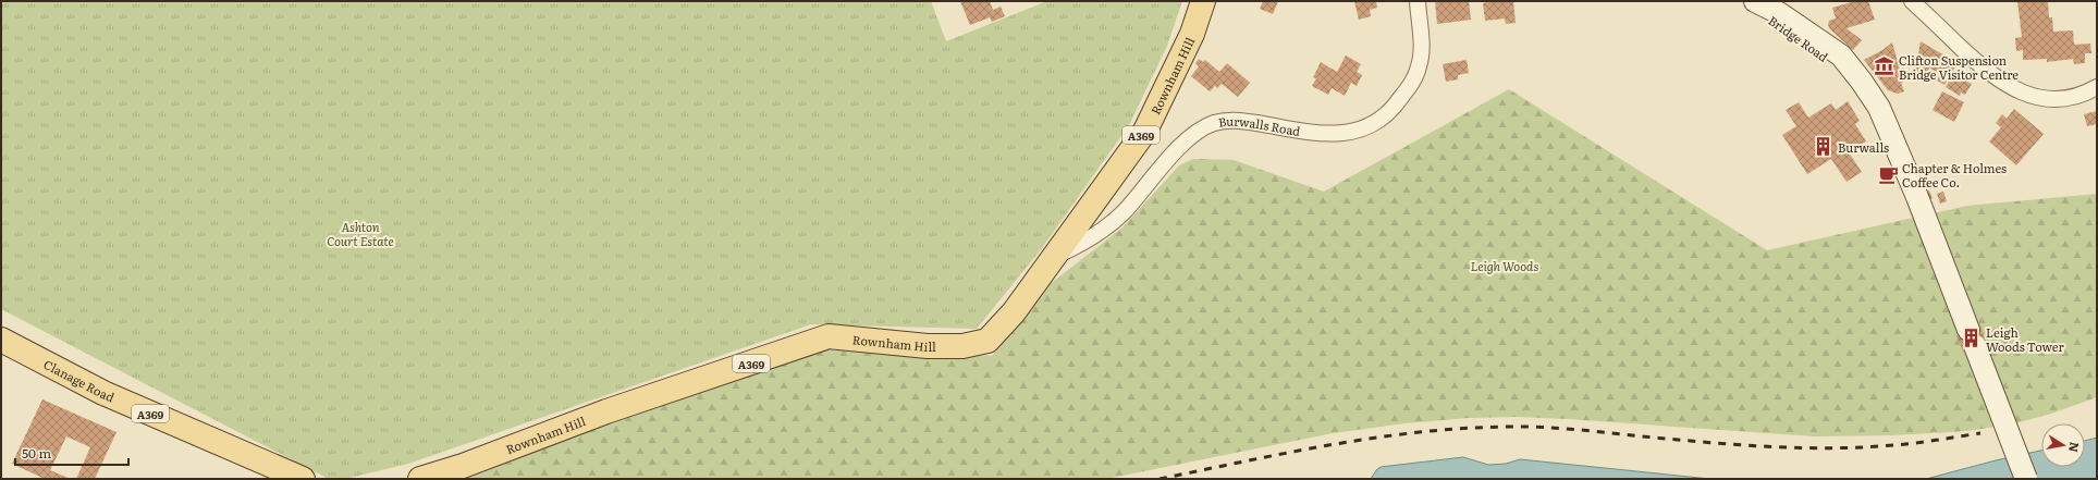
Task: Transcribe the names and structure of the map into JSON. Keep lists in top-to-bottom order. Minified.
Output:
{"streets":{"main road":["Bridge Road","Rownham Hill","A369","Clanage Road"],"street":["Burwalls Road"]},"crossings":[["Rownham Hill","Burwalls Road"]],"parks":["Ashton Court Estate","Leigh Woods"],"places":{"museum":["Clifton Suspension Bridge Visitor Centre"],"building":["Burwalls","Leigh Woods Tower"],"cafe":["Chapter & Holmes Coffee Co."]},"scale_bar":"50 m","north":"right"}
